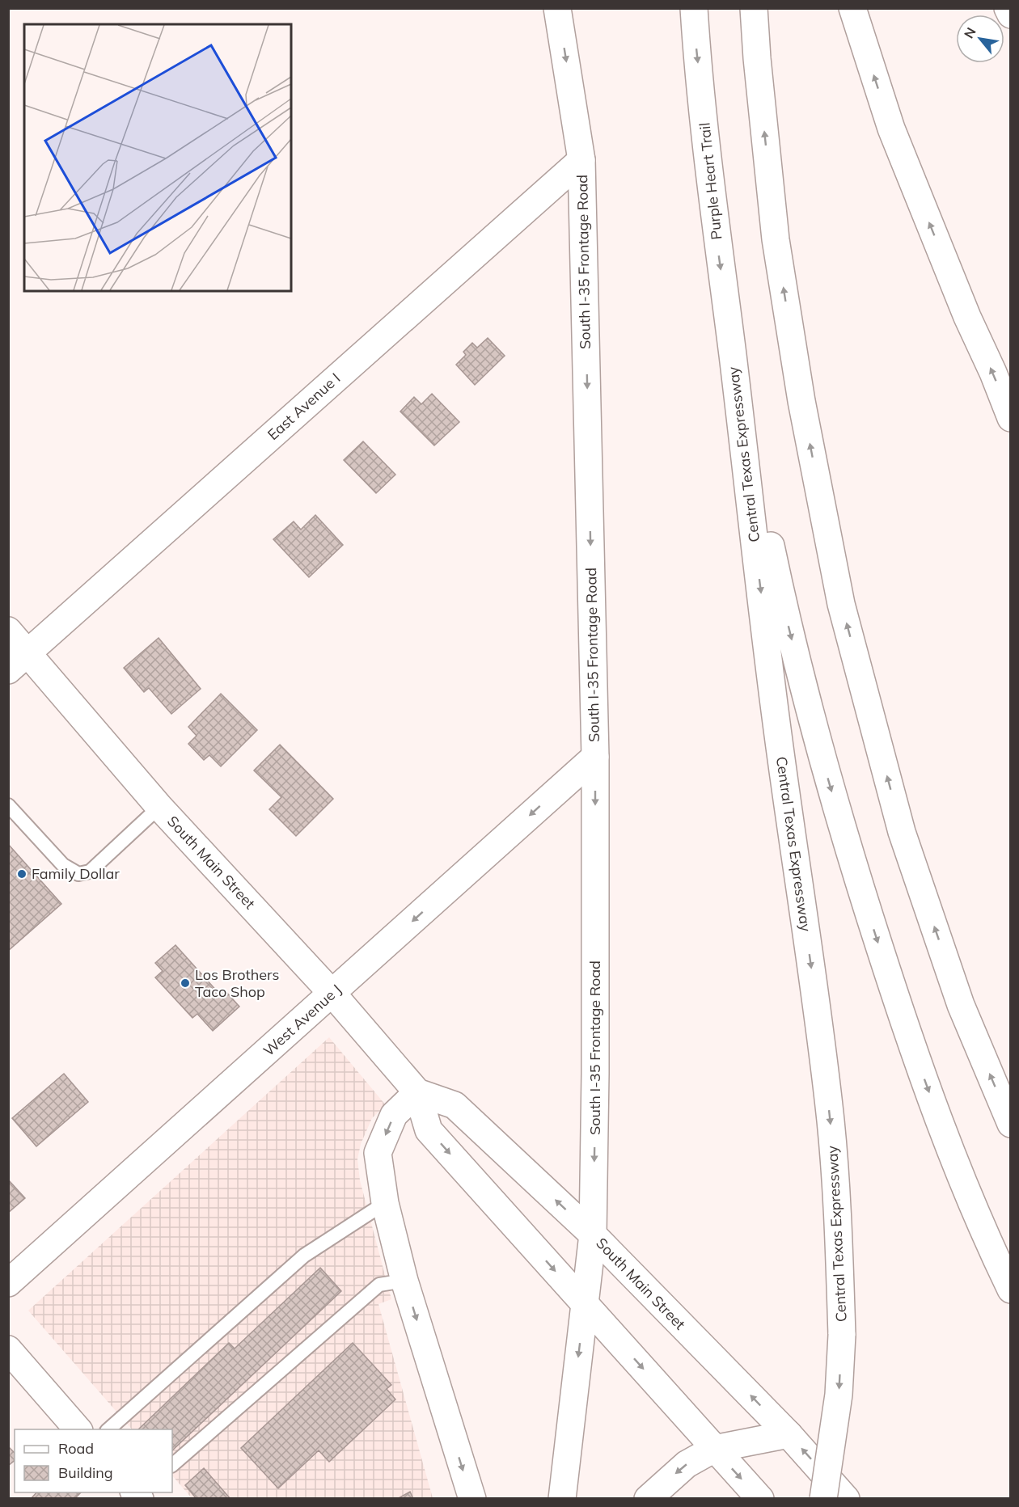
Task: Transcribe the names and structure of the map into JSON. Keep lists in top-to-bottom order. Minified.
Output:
{"streets":{"main road":["Purple Heart Trail","South I-35 Frontage Road","East Avenue I","Central Texas Expressway","South Main Street","West Avenue J"]},"crossings":[["Purple Heart Trail","Central Texas Expressway"],["South I-35 Frontage Road","East Avenue I"],["South I-35 Frontage Road","South Main Street"],["South I-35 Frontage Road","West Avenue J"],["East Avenue I","South Main Street"],["South Main Street","West Avenue J"]],"one_way":["West Avenue J"],"places":["Family Dollar","Los Brothers Taco Shop"],"legend":["Road","Building"],"north":"top left"}
